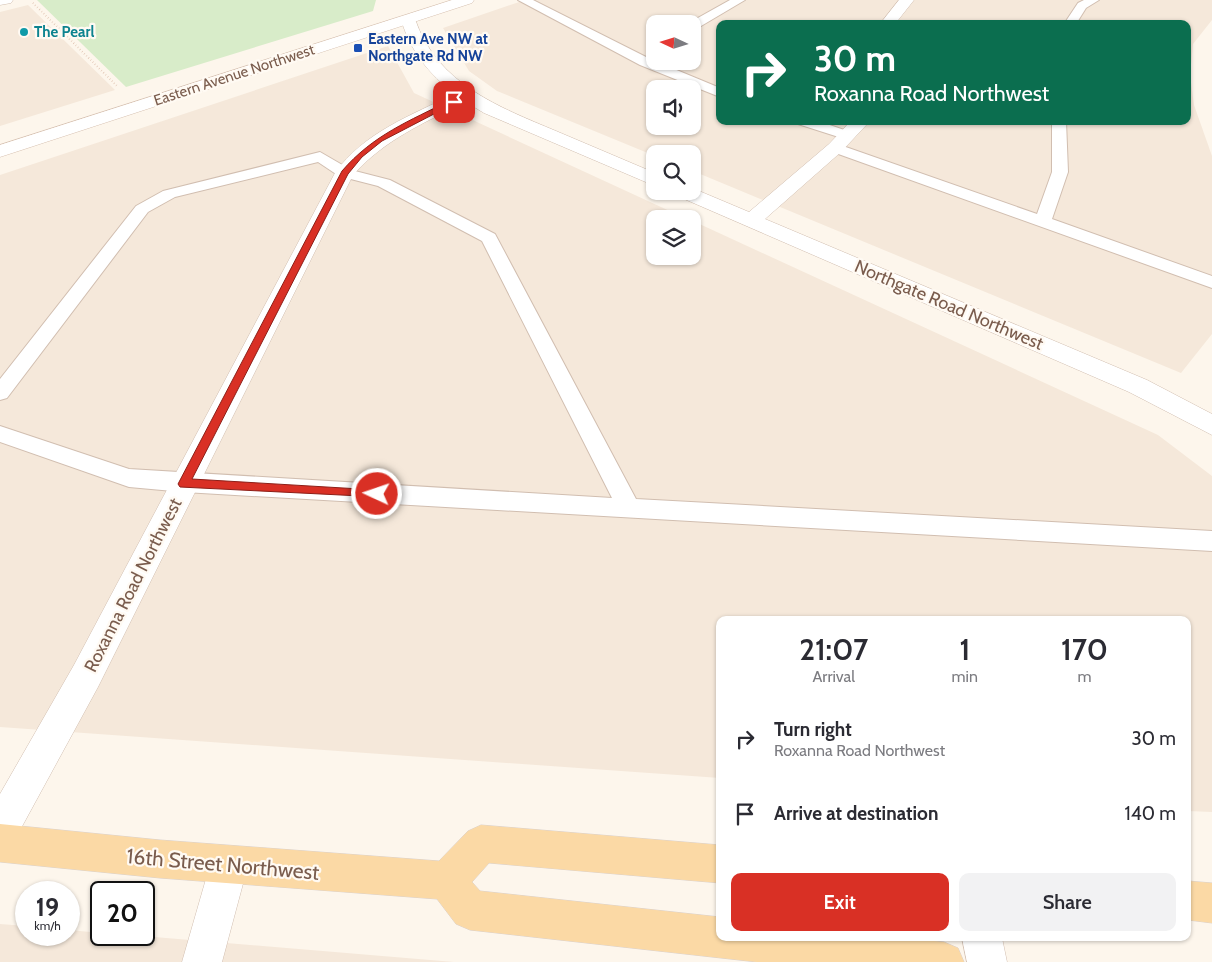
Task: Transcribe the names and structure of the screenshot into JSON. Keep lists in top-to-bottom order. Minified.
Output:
{"streets":{"main road":["16th Street Northwest"],"street":["Eastern Avenue Northwest","Northgate Road Northwest","Roxanna Road Northwest"]},"places":{"other":["The Pearl"],"transit":["Eastern Ave NW at Northgate Rd NW"]},"north":"left","page":{"turn":["30 m","Roxanna Road Northwest"],"eta":["21:07","Arrival","1","min","170","m"],"list":[{"name":"Turn right","note":"Roxanna Road Northwest","value":"30 m"},{"name":"Arrive at destination","value":"140 m"}],"buttons":["Exit","Share"],"speed":"19 km/h","limit":"20"}}
